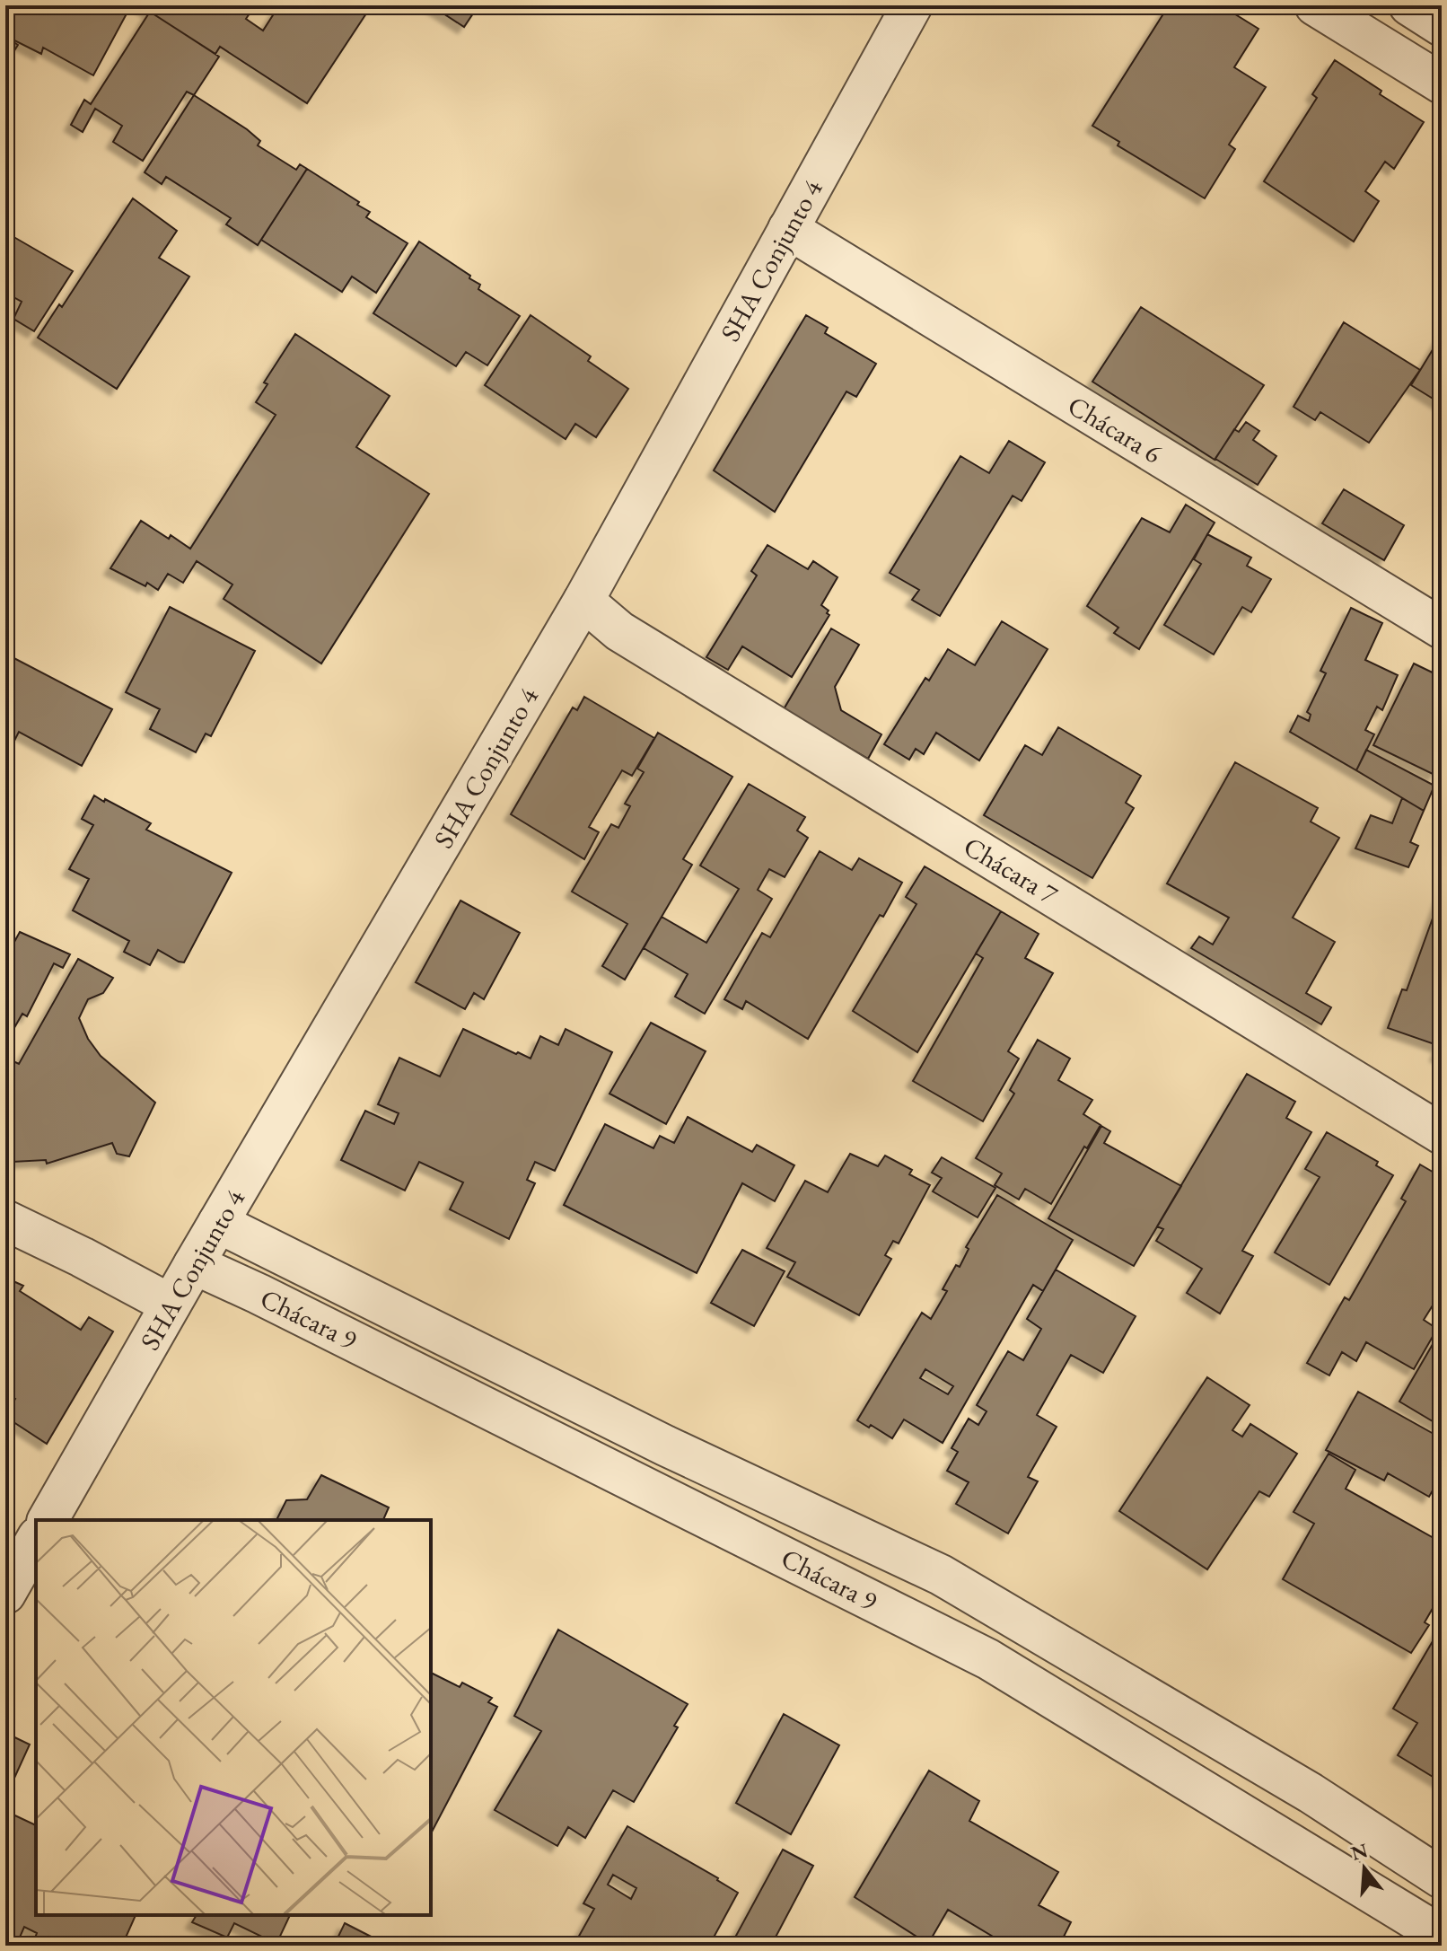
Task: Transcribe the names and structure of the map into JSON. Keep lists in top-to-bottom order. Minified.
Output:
{"streets":{"street":["SHA Conjunto 4","Chácara 6","Chácara 7","Chácara 9"]},"crossings":[["SHA Conjunto 4","Chácara 6"],["SHA Conjunto 4","Chácara 7"],["SHA Conjunto 4","Chácara 9"]],"north":"top"}
